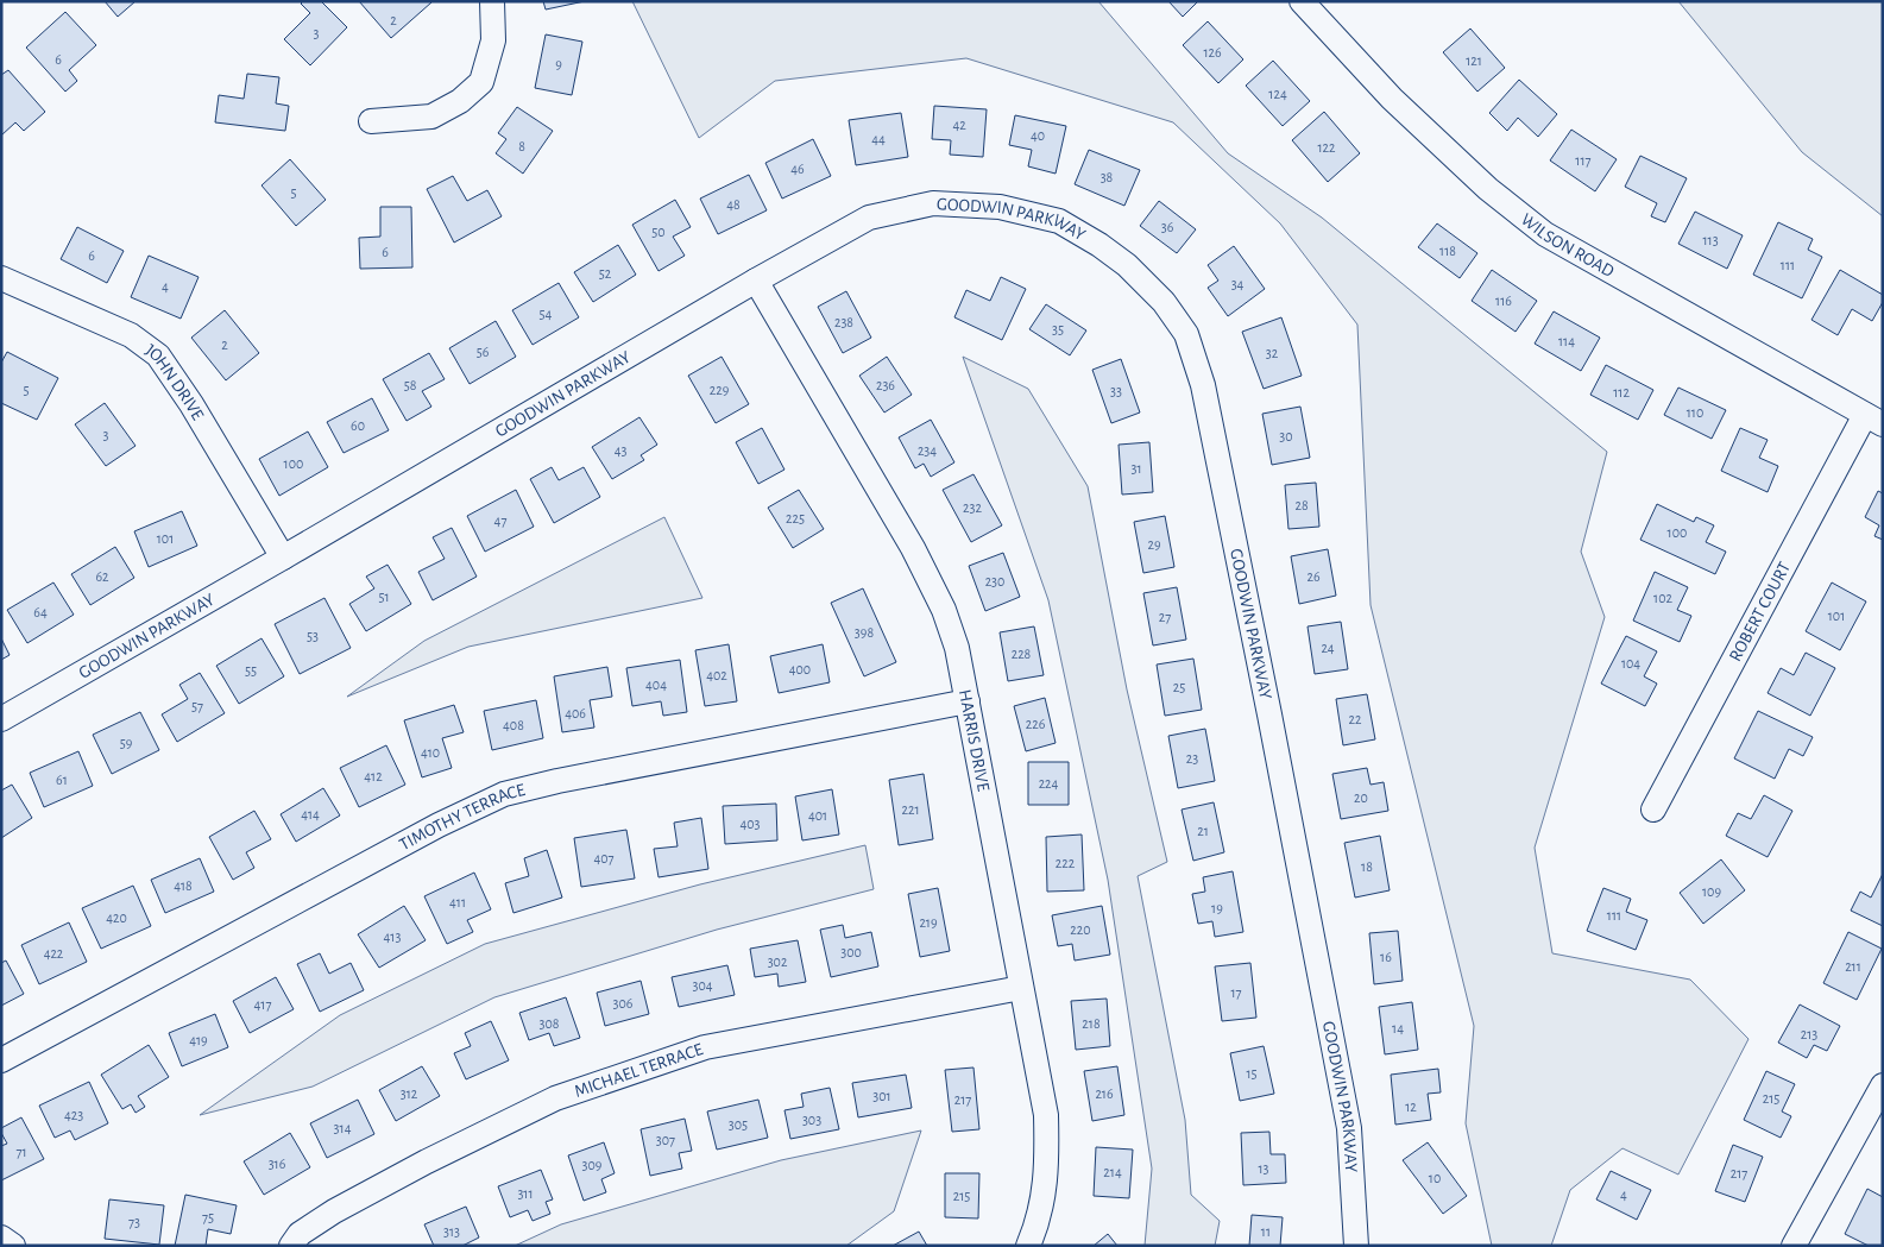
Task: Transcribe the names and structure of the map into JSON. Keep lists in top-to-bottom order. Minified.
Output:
{"streets":{"street":["GOODWIN PARKWAY","WILSON ROAD","JOHN DRIVE","ROBERT COURT","HARRIS DRIVE","TIMOTHY TERRACE","MICHAEL TERRACE"]},"crossings":[["GOODWIN PARKWAY","JOHN DRIVE"],["GOODWIN PARKWAY","HARRIS DRIVE"],["WILSON ROAD","ROBERT COURT"],["HARRIS DRIVE","TIMOTHY TERRACE"],["HARRIS DRIVE","MICHAEL TERRACE"]],"house_numbers":["2","3","126","6","121","9","124","42","40","44","8","122","117","46","38","5","48","36","50","113","118","6","6","111","52","34","4","116","54","238","35","114","2","56","32","58","236","5","229","33","112","110","60","3","30","43","234","100","31","28","232","225","47","100","101","29","62","26","230","51","102","64","101","27","398","53","24","228","104","400","55","402","404","25","57","406","22","226","408","59","410","23","412","61","224","20","221","414","401","403","21","407","222","18","418","109","411","19","111","420","219","220","413","300","422","16","302","211","304","17","306","417","308","218","14","213","419","15","312","216","301","215","217","12","423","303","305","314","307","71","316","309","13","214","217","10","311","4","215","75","73","313","11"]}
